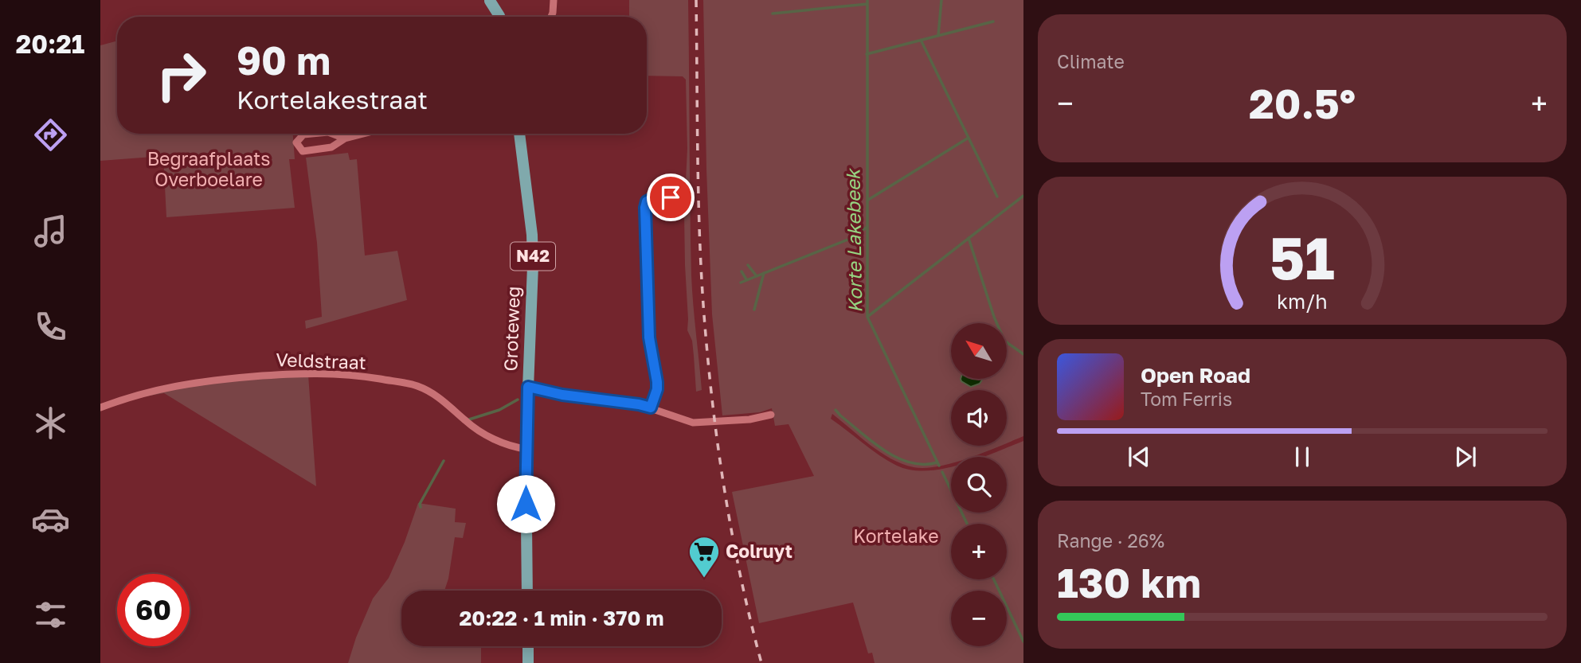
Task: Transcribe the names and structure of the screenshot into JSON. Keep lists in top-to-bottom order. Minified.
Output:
{"streets":{"main road":["N42","Groteweg"],"street":["Veldstraat"]},"crossings":[["Groteweg","Veldstraat"]],"water":["Korte Lakebeek"],"parks":["Begraafplaats Overboelare","Kortelake"],"places":{"supermarket":["Colruyt"]},"north":"top left","page":{"tabs":"20:21","tile":["Climate",["Range · 26%","130 km"]],"turn":["90 m","Kortelakestraat"],"heat":["−","20.5°","+"],"map_buttons":["+","−"],"song":["Open Road","Tom Ferris"],"limit":"60","trip":"20:22 · 1 min · 370 m","gauge":["51","km/h"]}}
